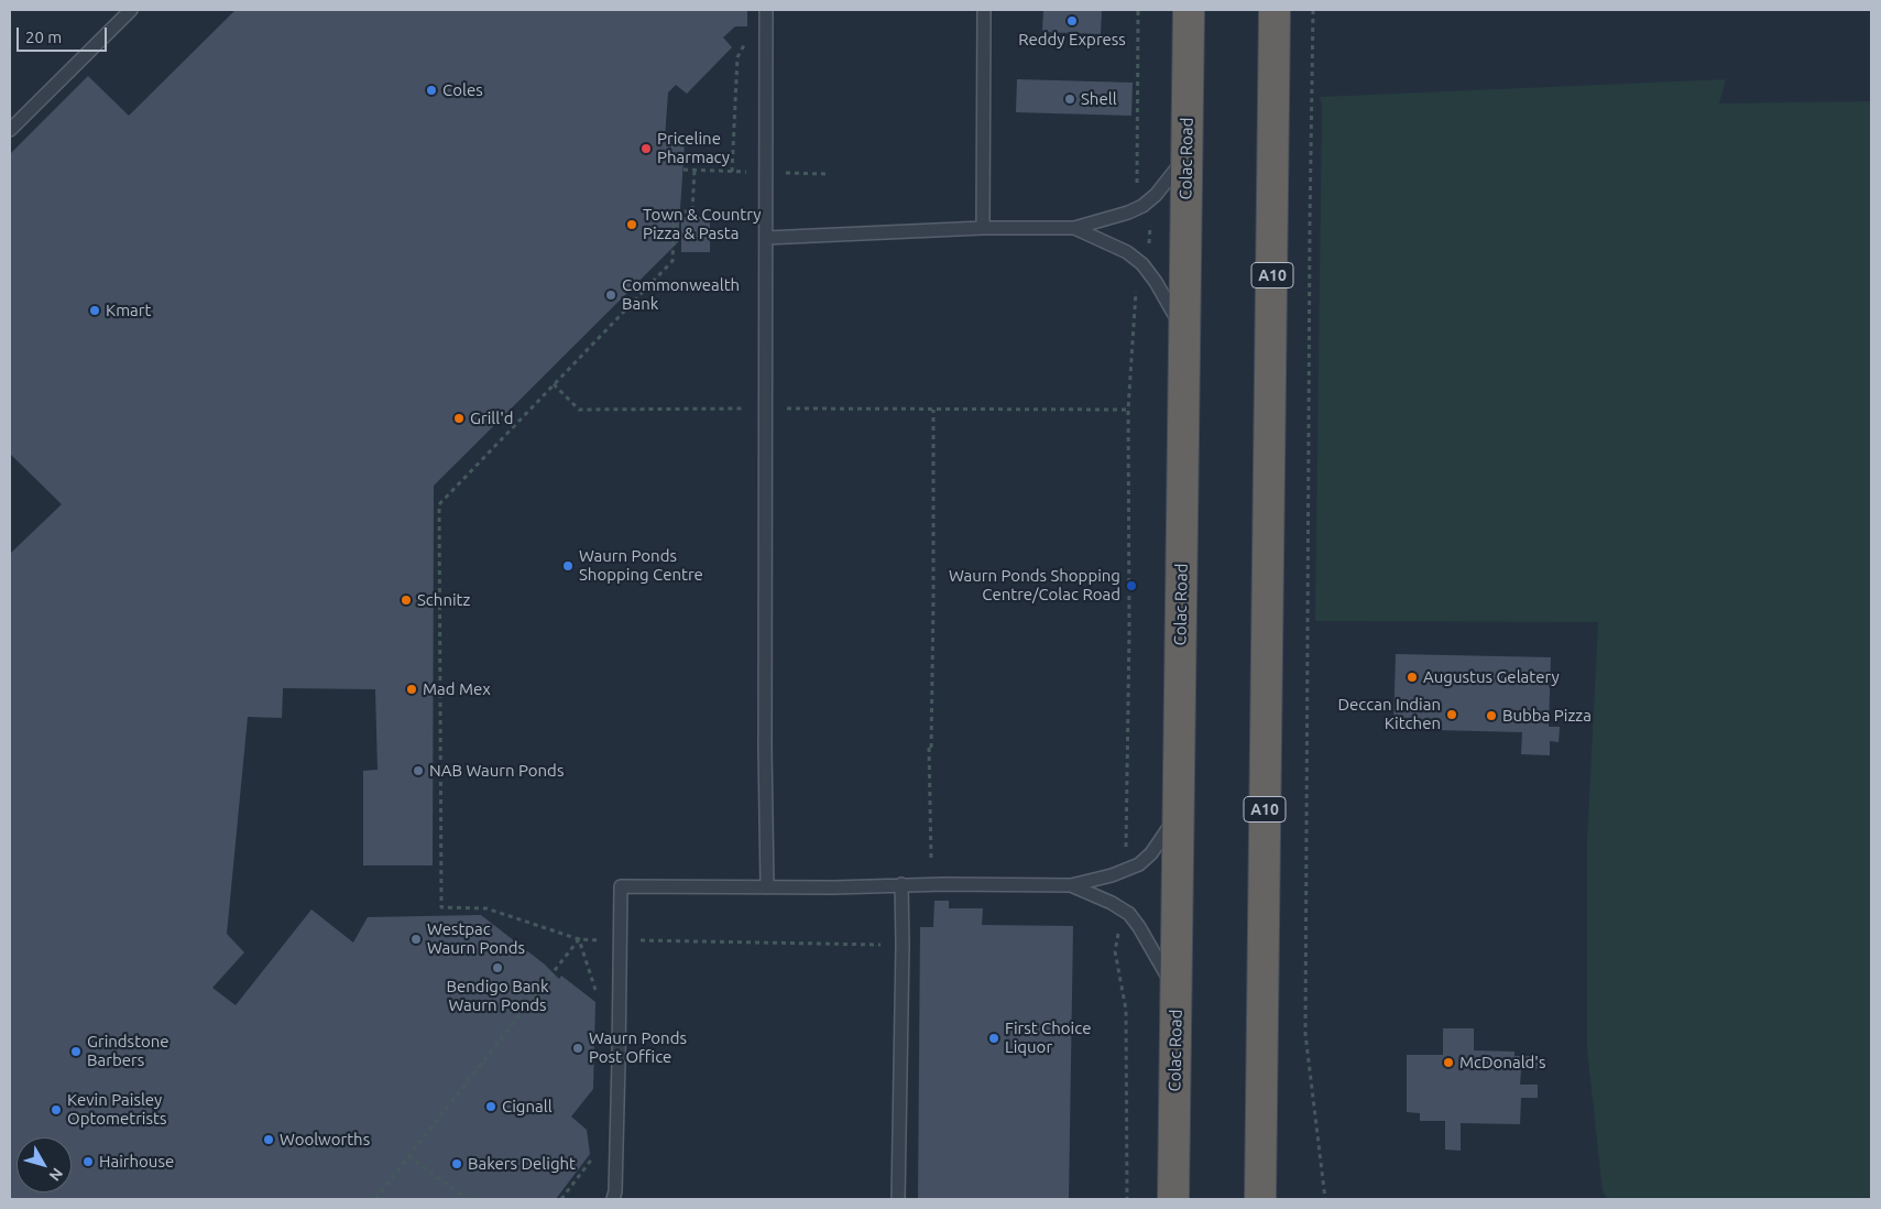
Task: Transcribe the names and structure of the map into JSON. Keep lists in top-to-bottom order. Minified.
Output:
{"streets":{"highway":["Colac Road","A10"]},"places":["Reddy Express","Coles","Shell","Priceline Pharmacy","Town & Country Pizza & Pasta","Commonwealth Bank","Kmart","Grill'd","Waurn Ponds Shopping Centre","Waurn Ponds Shopping Centre/Colac Road","Schnitz","Augustus Gelatery","Mad Mex","Deccan Indian Kitchen","Bubba Pizza","NAB Waurn Ponds","Westpac Waurn Ponds","Bendigo Bank Waurn Ponds","First Choice Liquor","Waurn Ponds Post Office","Grindstone Barbers","McDonald's","Cignall","Kevin Paisley Optometrists","Woolworths","Hairhouse","Bakers Delight"],"scale_bar":"20 m","north":"bottom right"}
